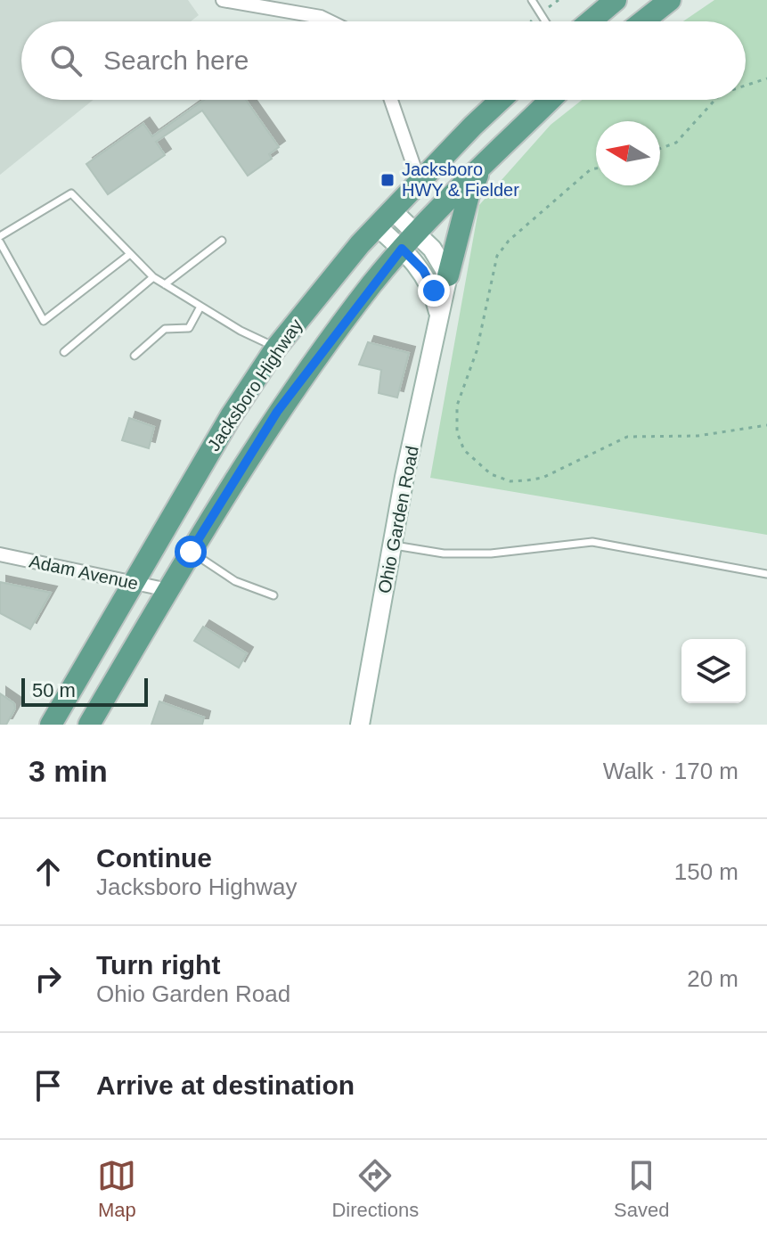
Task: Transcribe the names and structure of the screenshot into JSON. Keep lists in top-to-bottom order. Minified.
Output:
{"streets":{"main road":["Jacksboro Highway"],"street":["Ohio Garden Road","Adam Avenue"]},"crossings":[["Jacksboro Highway","Ohio Garden Road"],["Jacksboro Highway","Adam Avenue"]],"places":{"transit":["Jacksboro HWY & Fielder"]},"scale_bar":"50 m","north":"left","page":{"search":"Search here","scale":"50 m","heading":["3 min","Walk · 170 m"],"list":[["Continue","Jacksboro Highway","150 m"],["Turn right","Ohio Garden Road","20 m"],"Arrive at destination"],"nav":["Map","Directions","Saved"]}}
